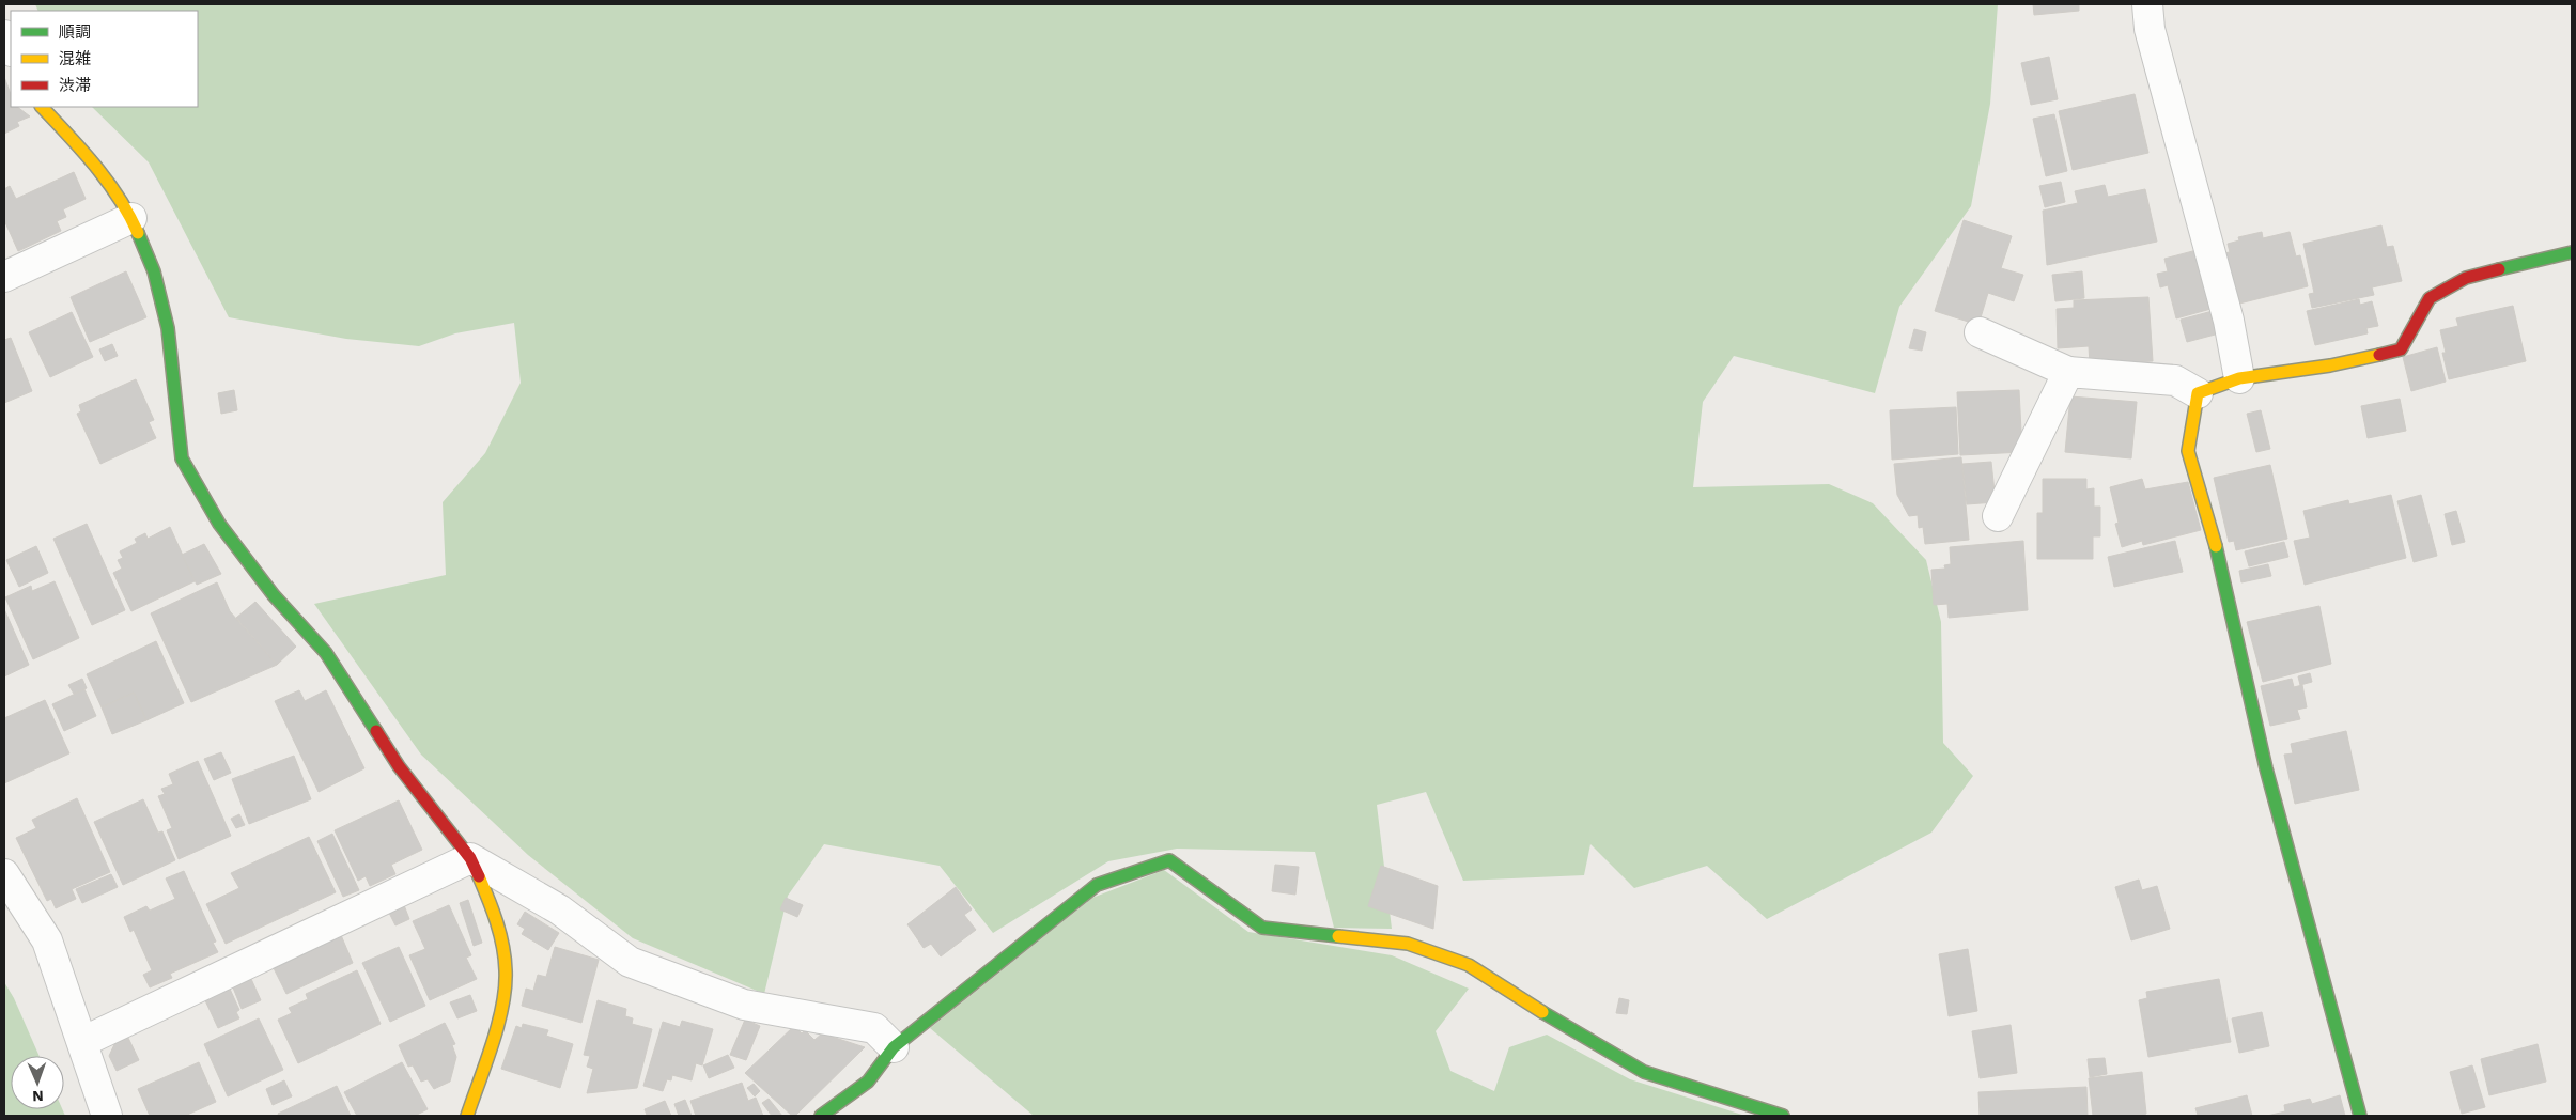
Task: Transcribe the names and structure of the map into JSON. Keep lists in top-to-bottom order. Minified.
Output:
{"legend":["順調","混雑","渋滞"],"north":"bottom"}
